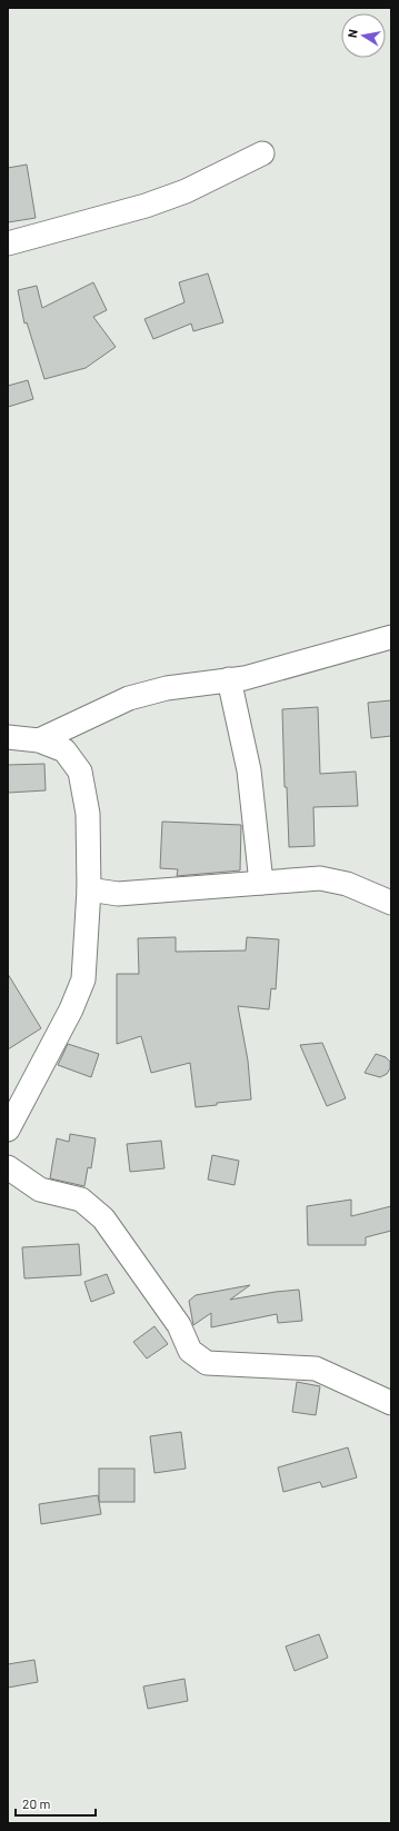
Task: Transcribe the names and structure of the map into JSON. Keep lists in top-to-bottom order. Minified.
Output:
{"scale_bar":"20 m","north":"left"}
